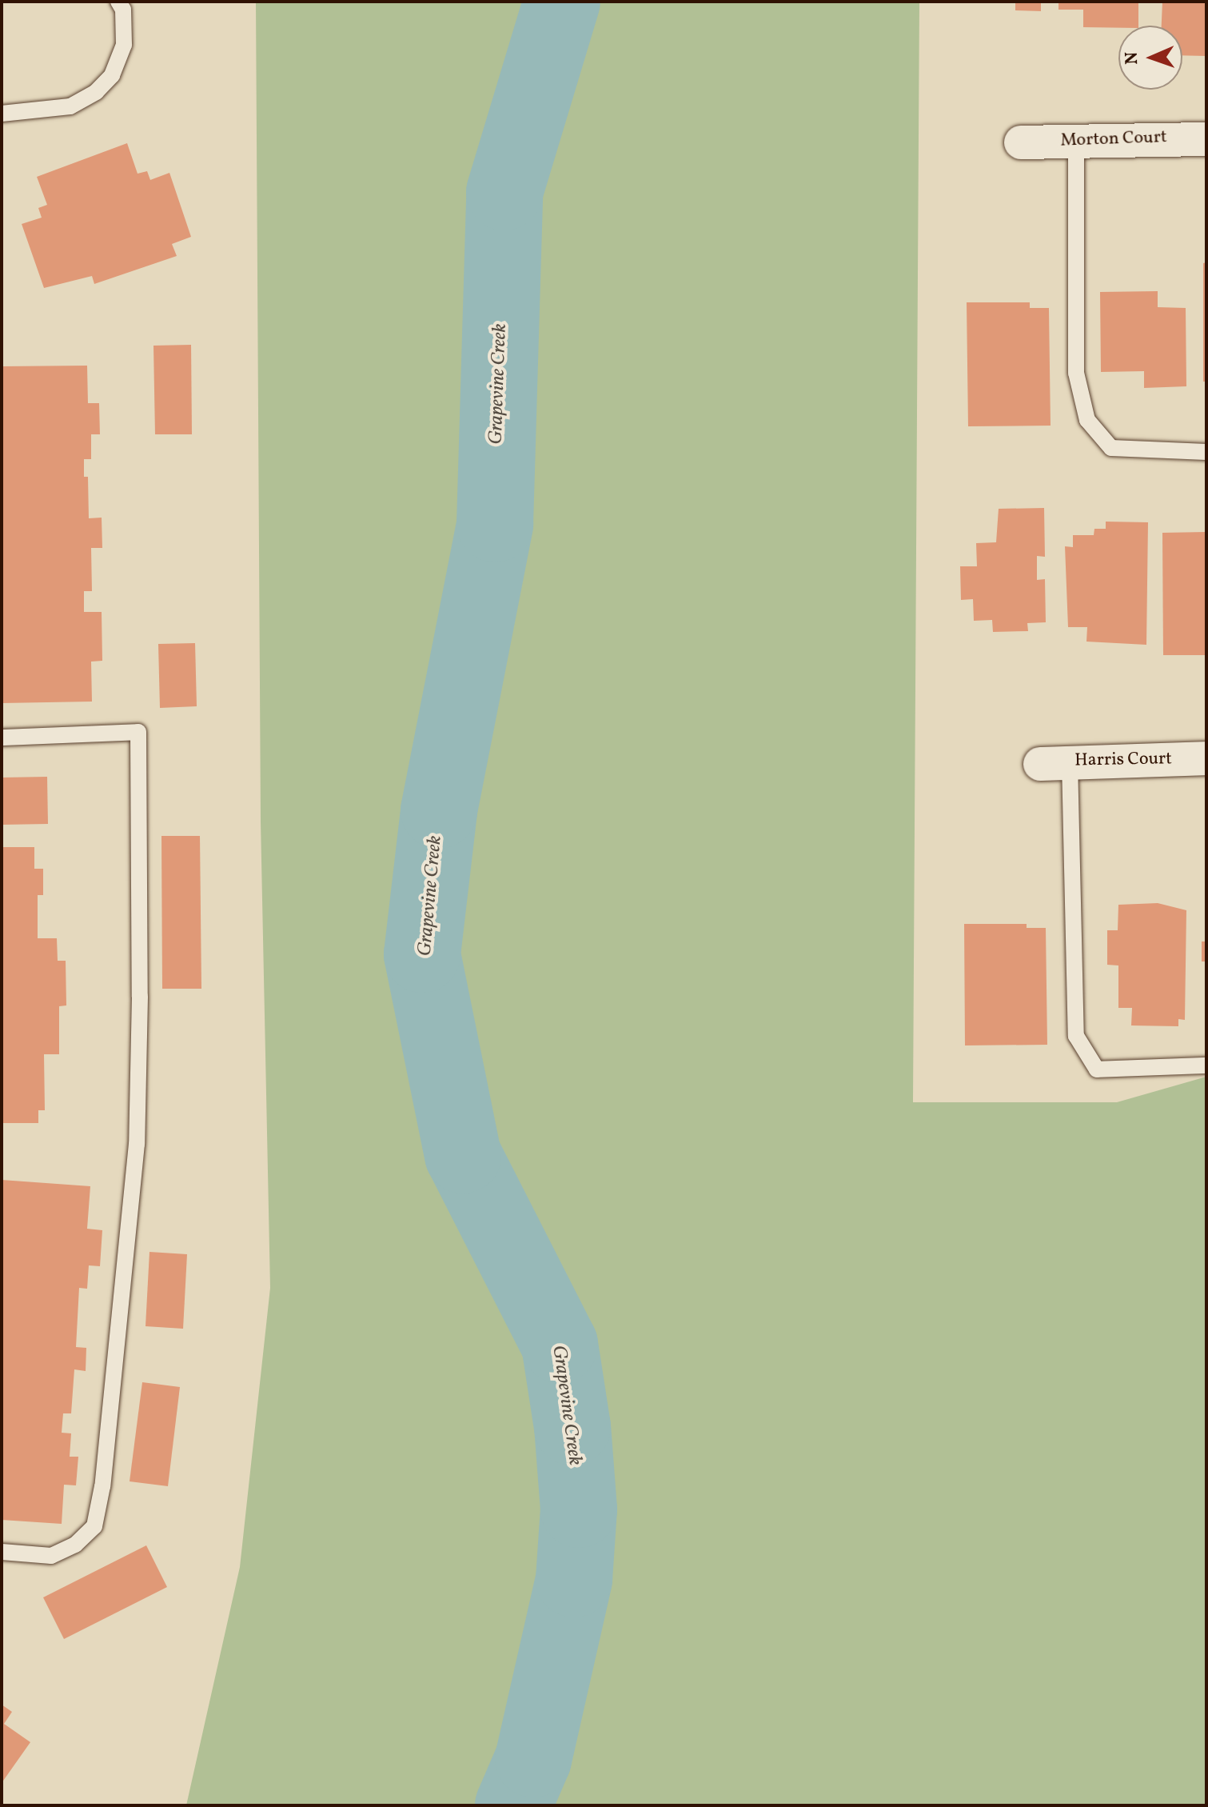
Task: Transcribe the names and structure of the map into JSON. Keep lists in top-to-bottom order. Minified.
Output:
{"streets":{"street":["Morton Court","Harris Court"]},"water":["Grapevine Creek"],"north":"left"}
